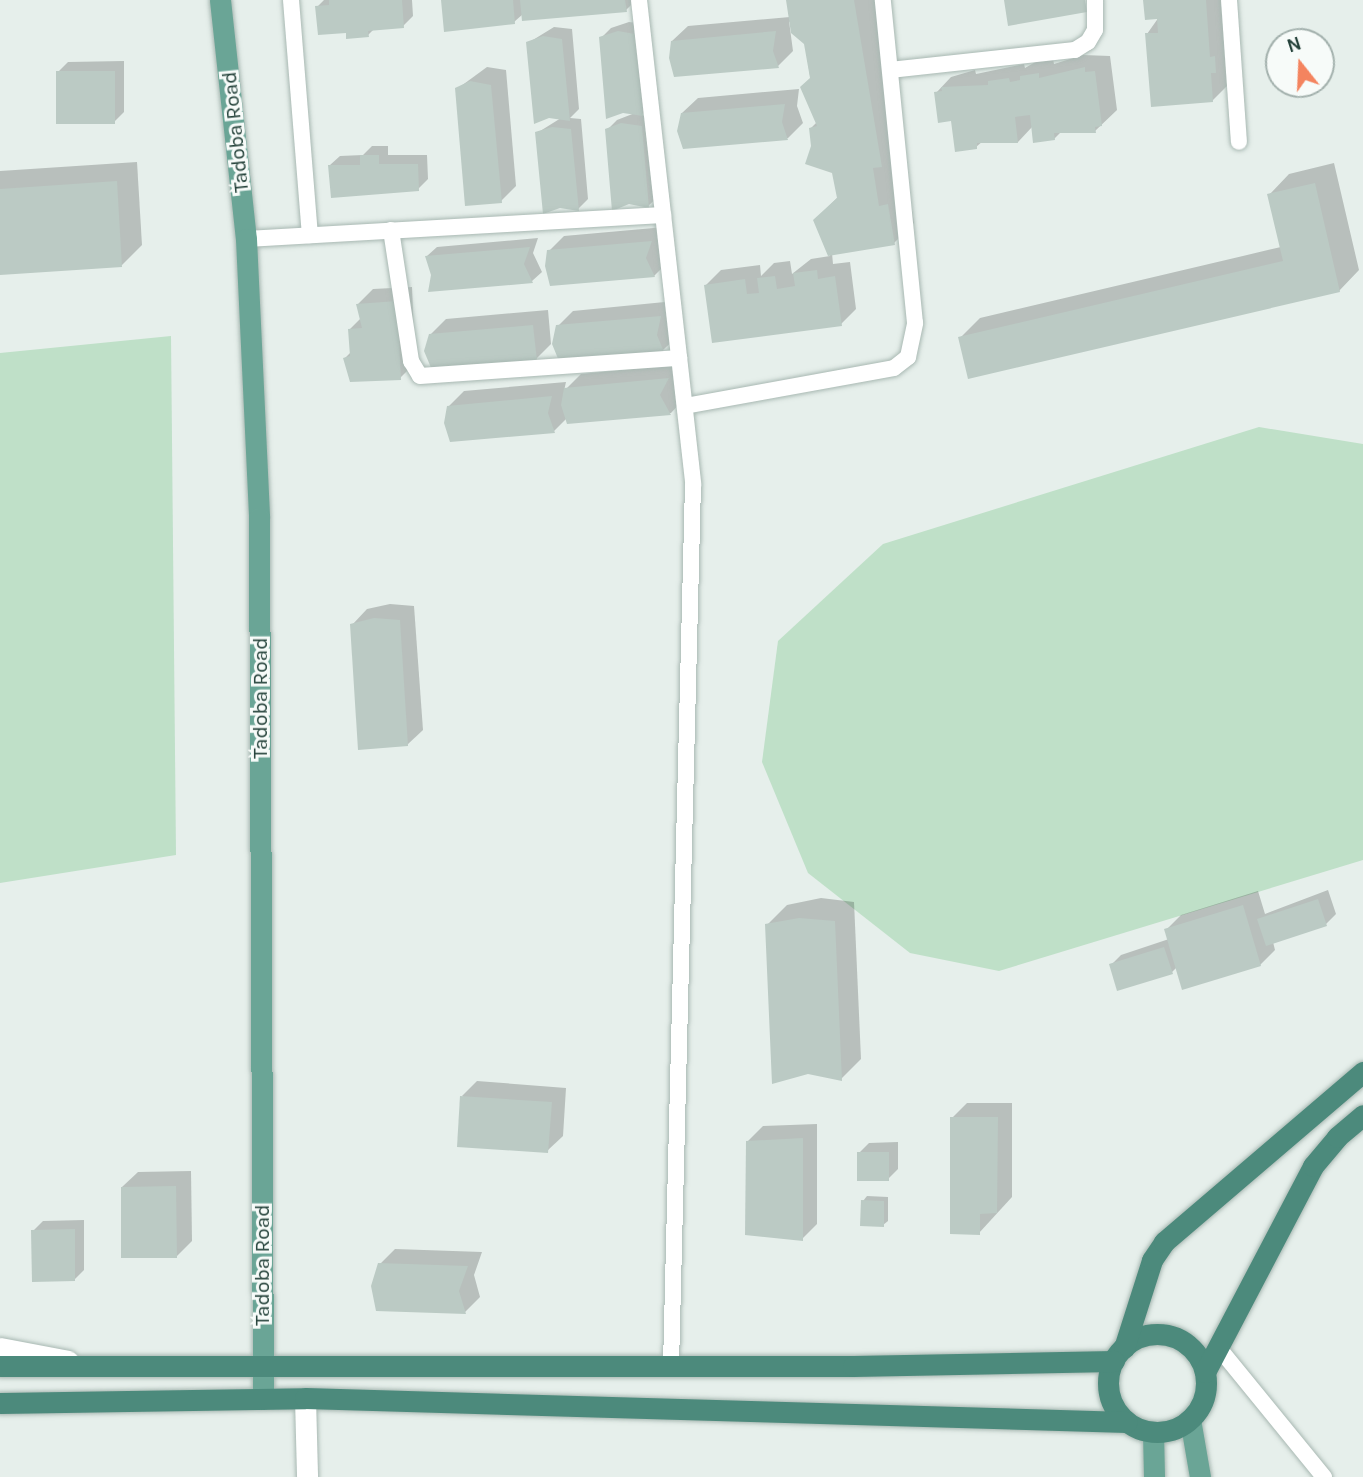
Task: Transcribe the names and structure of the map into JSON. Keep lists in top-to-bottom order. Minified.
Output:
{"streets":{"main road":["Tadoba Road"]},"north":"top"}
